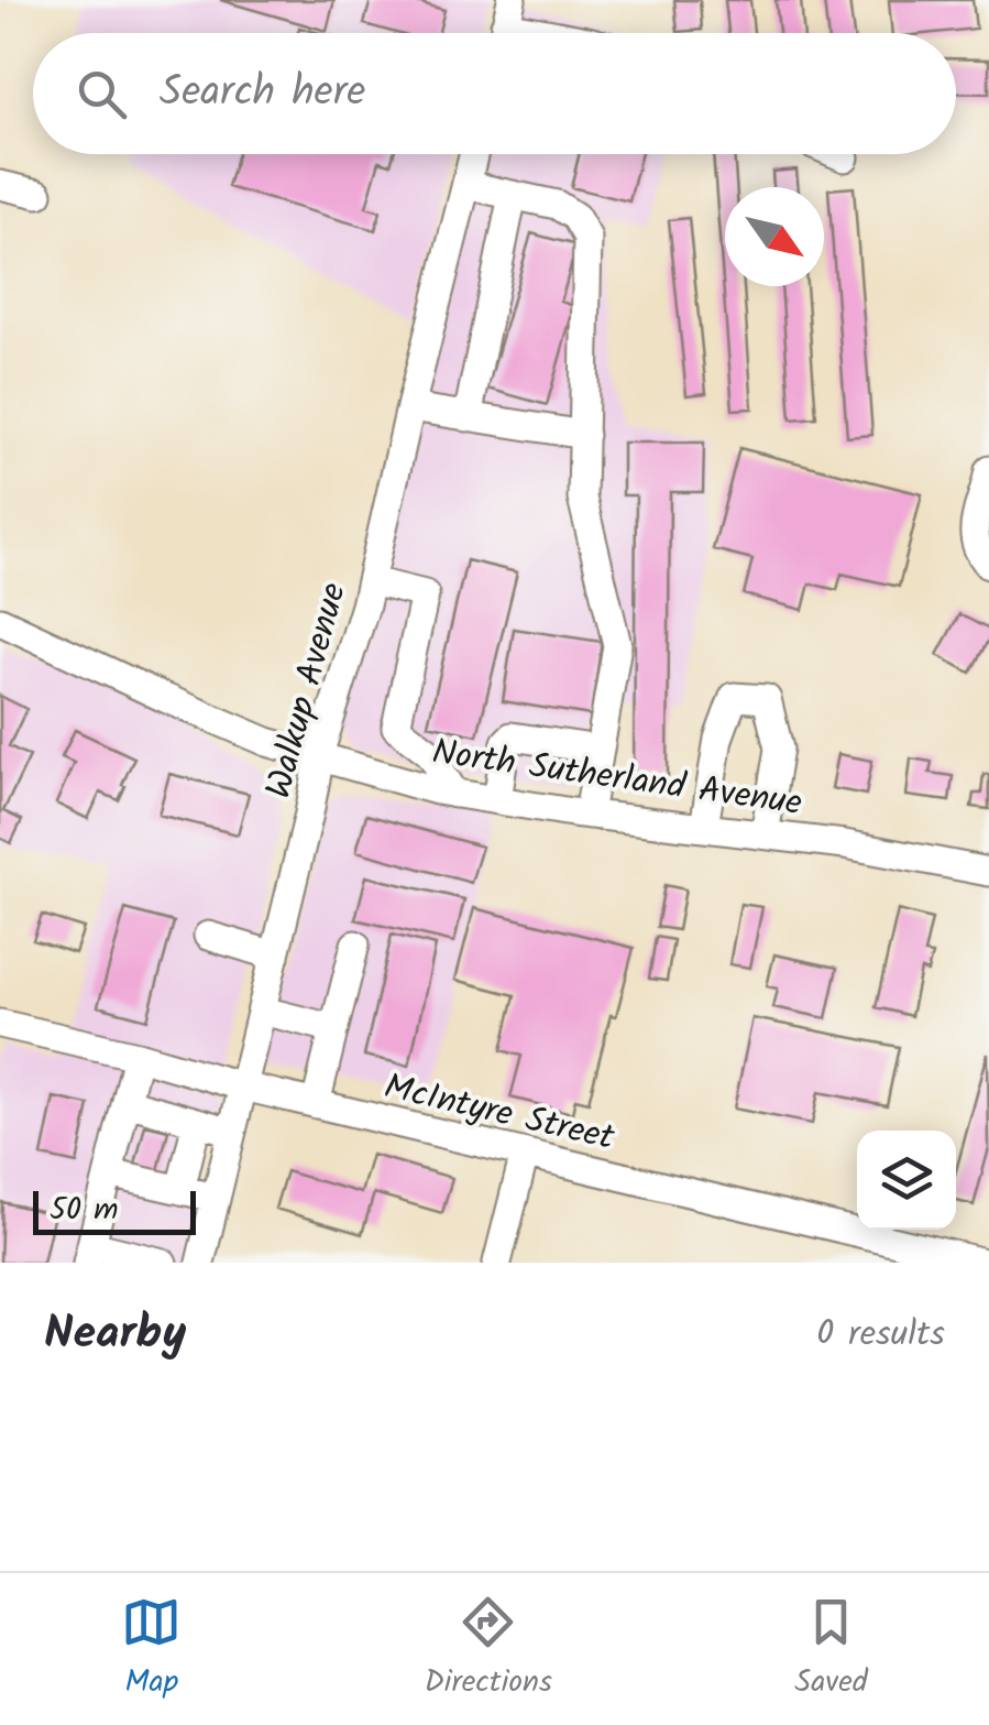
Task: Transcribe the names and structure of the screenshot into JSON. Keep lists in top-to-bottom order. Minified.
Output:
{"streets":{"street":["Walkup Avenue","North Sutherland Avenue","McIntyre Street"]},"crossings":[["Walkup Avenue","North Sutherland Avenue"],["Walkup Avenue","McIntyre Street"]],"scale_bar":"50 m","north":"bottom right","page":{"search":"Search here","scale":"50 m","heading":["Nearby","0 results"],"nav":["Map","Directions","Saved"]}}
